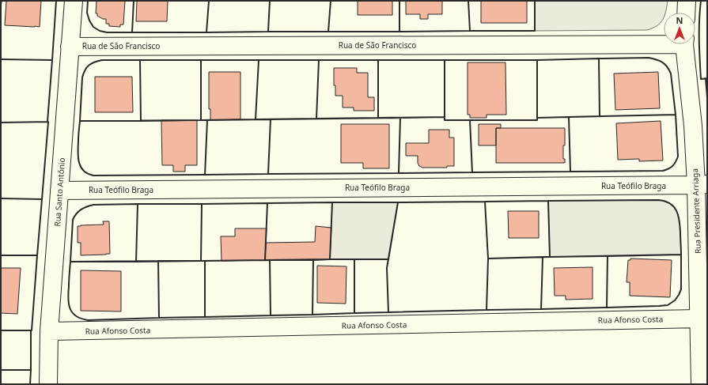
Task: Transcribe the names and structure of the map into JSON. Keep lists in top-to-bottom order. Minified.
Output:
{"streets":{"street":["Rua de São Francisco","Rua Teófilo Braga","Rua Santo António","Rua Presidente Arriaga","Rua Afonso Costa"]},"crossings":[["Rua de São Francisco","Rua Santo António"],["Rua Teófilo Braga","Rua Santo António"],["Rua Teófilo Braga","Rua Presidente Arriaga"],["Rua Santo António","Rua Afonso Costa"],["Rua Presidente Arriaga","Rua Afonso Costa"]],"north":"top"}
